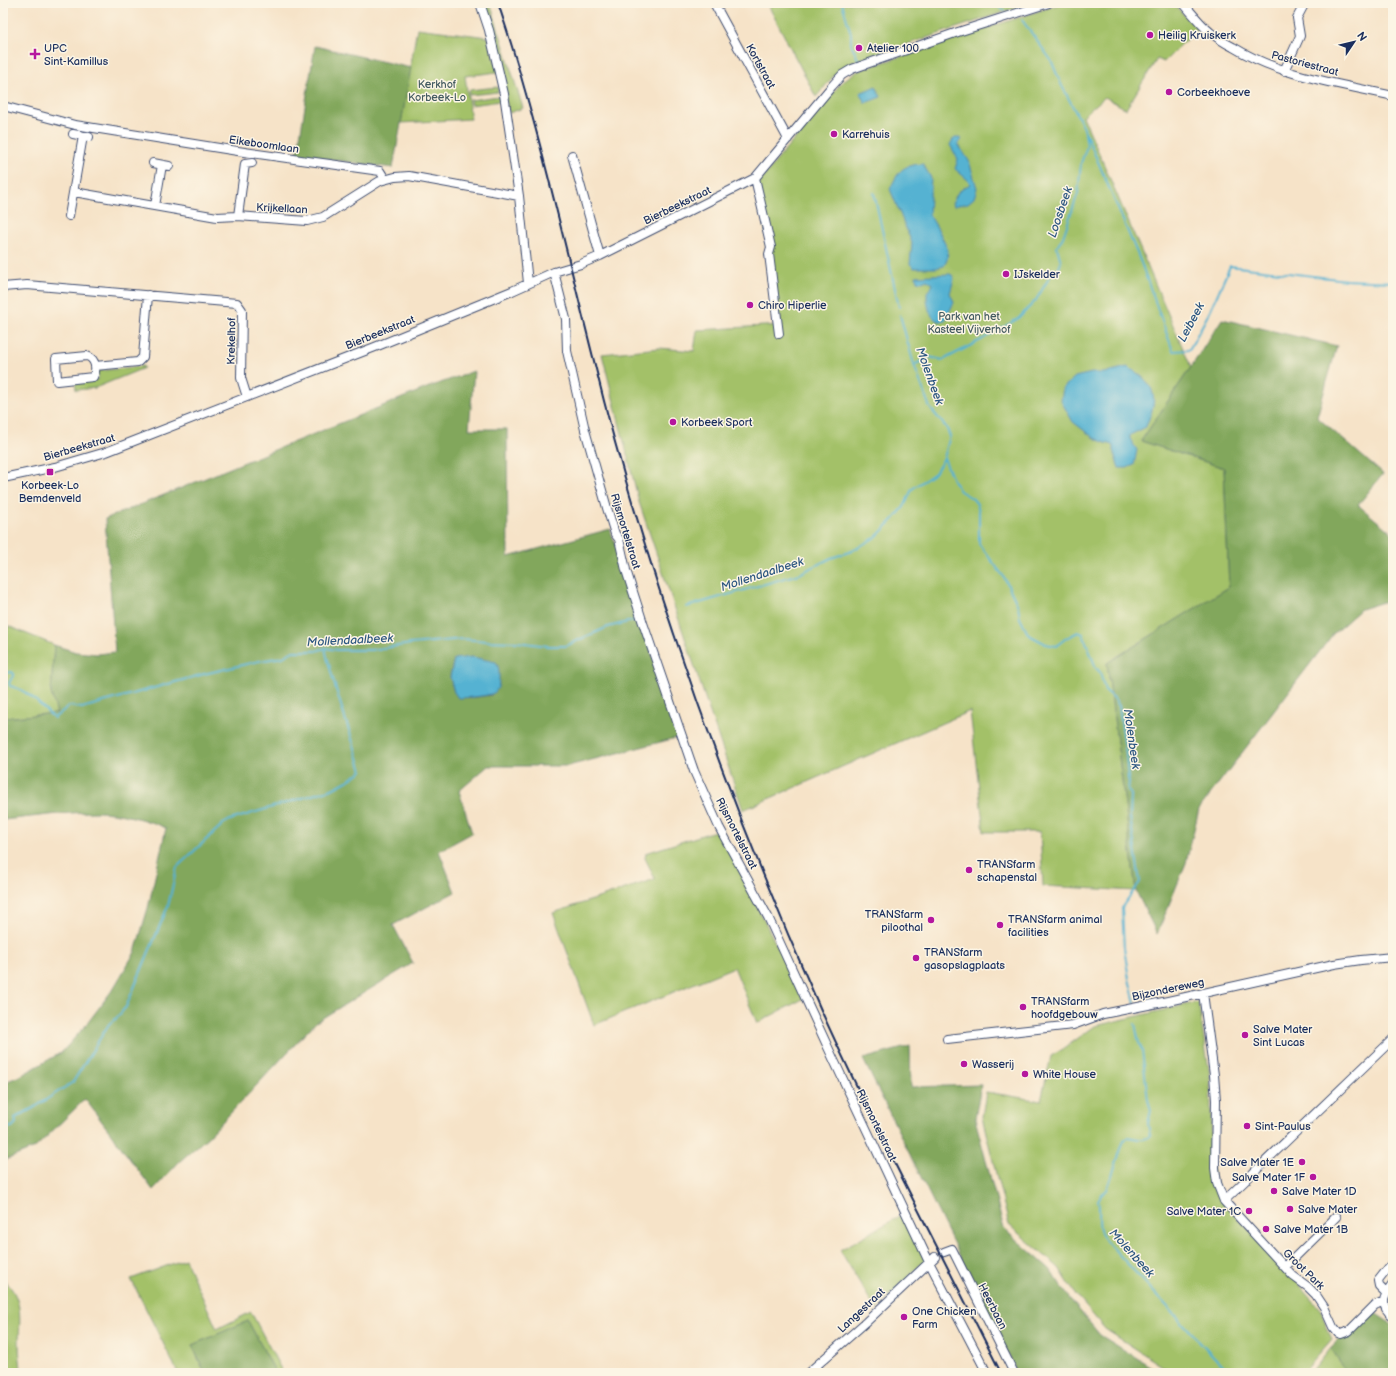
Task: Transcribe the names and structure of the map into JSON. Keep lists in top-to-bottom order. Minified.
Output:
{"streets":{"street":["Pastoriestraat","Kortstraat","Eikeboomlaan","Bierbeekstraat","Krijkellaan","Krekelhof","Rijsmortelstraat","Bijzondereweg","Groot Park","Heerbaan","Langestraat"]},"crossings":[["Kortstraat","Bierbeekstraat"],["Eikeboomlaan","Krijkellaan"],["Bierbeekstraat","Krekelhof"],["Bierbeekstraat","Rijsmortelstraat"],["Rijsmortelstraat","Langestraat"],["Bijzondereweg","Groot Park"]],"water":["Loosbeek","Leibeek","Molenbeek","Mollendaalbeek"],"parks":["Kerkhof Korbeek-Lo","Park van het Kasteel Vijverhof"],"places":{"other":["Heilig Kruiskerk","Atelier 100","Corbeekhoeve","Karrehuis","IJskelder","Chiro Hiperlie","Korbeek Sport","TRANSfarm schapenstal","TRANSfarm piloothal","TRANSfarm animal facilities","TRANSfarm gasopslagplaats","TRANSfarm hoofdgebouw","Salve Mater Sint Lucas","Wasserij","White House","Sint-Paulus","Salve Mater 1E","Salve Mater 1F","Salve Mater 1D","Salve Mater","Salve Mater 1C","Salve Mater 1B","One Chicken Farm"],"health":["UPC Sint-Kamillus"],"transit":["Korbeek-Lo Bemdenveld"]},"north":"top right"}
